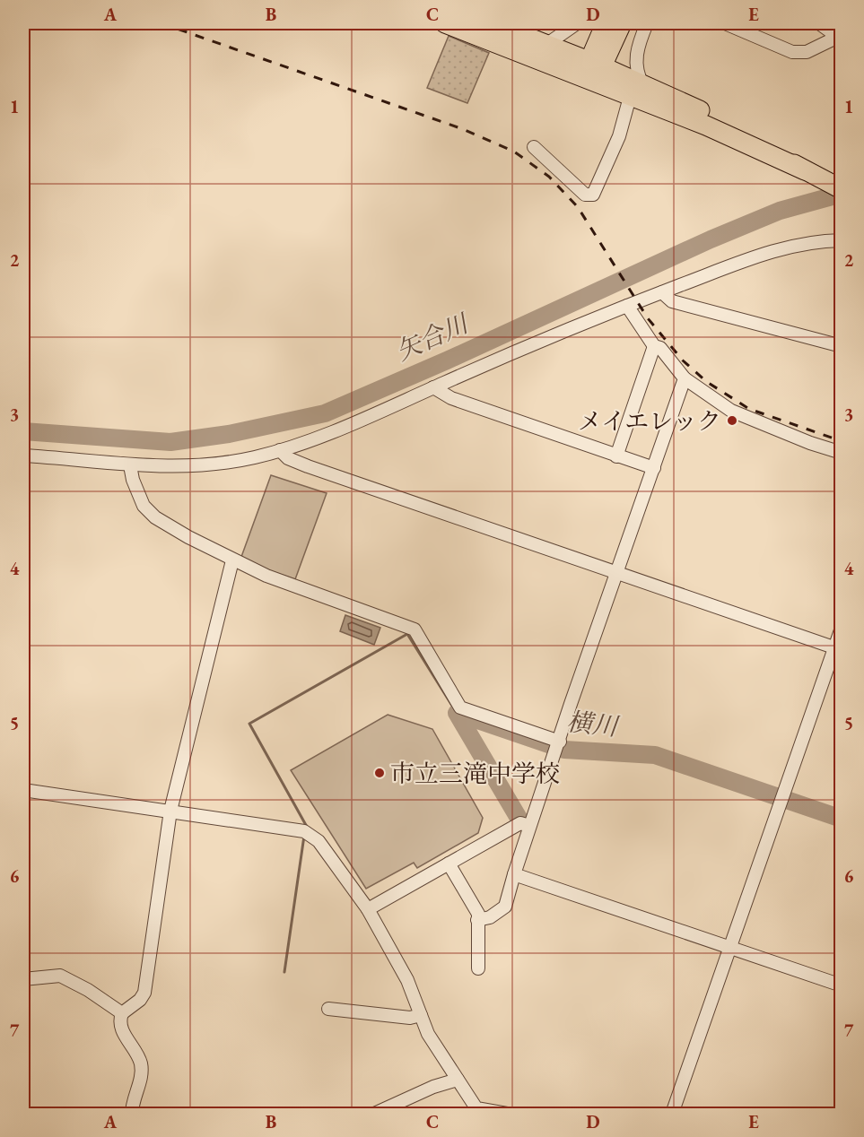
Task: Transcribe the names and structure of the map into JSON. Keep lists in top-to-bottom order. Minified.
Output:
{"water":["矢合川","横川"],"places":["メイエレック","市立三滝中学校"],"grid":{"columns":["A","B","C","D","E"],"rows":["1","2","3","4","5","6","7"]}}
